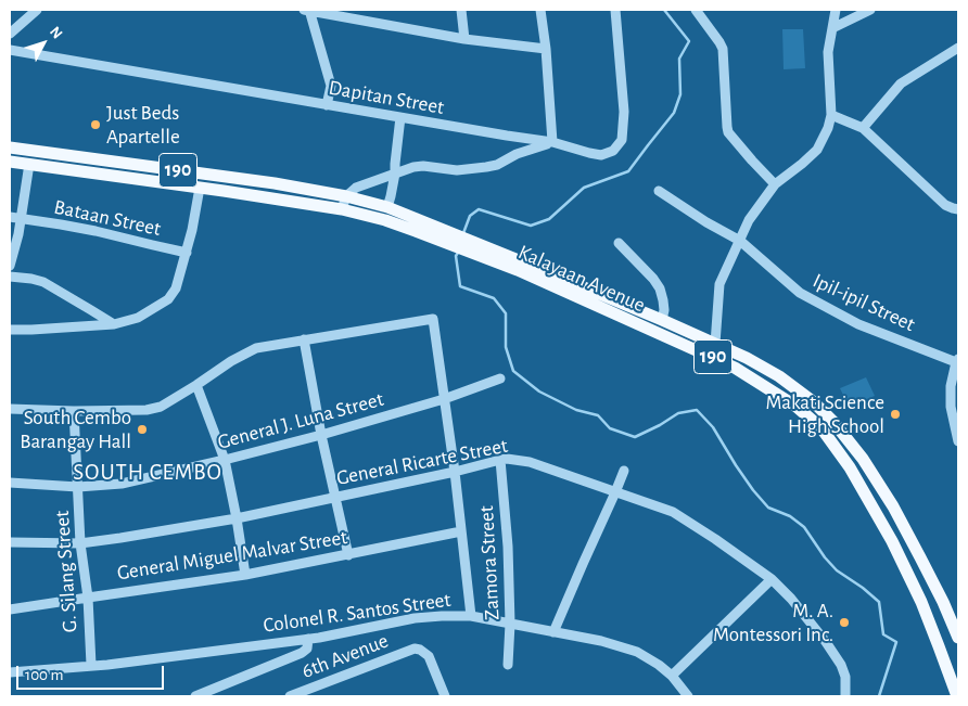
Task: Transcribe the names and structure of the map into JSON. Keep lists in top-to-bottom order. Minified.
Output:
{"streets":{"main road":["190","Kalayaan Avenue"],"street":["Dapitan Street","Bataan Street","Ipil-ipil Street","General J. Luna Street","General Ricarte Street","General Miguel Malvar Street","Zamora Street","G. Silang Street","Colonel R. Santos Street","6th Avenue"]},"crossings":[["Bataan Street","Kalayaan Avenue"],["General J. Luna Street","G. Silang Street"],["General Ricarte Street","Zamora Street"],["General Ricarte Street","G. Silang Street"],["General Miguel Malvar Street","G. Silang Street"],["Zamora Street","Colonel R. Santos Street"],["G. Silang Street","Colonel R. Santos Street"]],"districts":["SOUTH CEMBO"],"places":["Just Beds Apartelle","Makati Science High School","South Cembo Barangay Hall","M. A. Montessori Inc."],"scale_bar":"100 m","north":"top right"}
